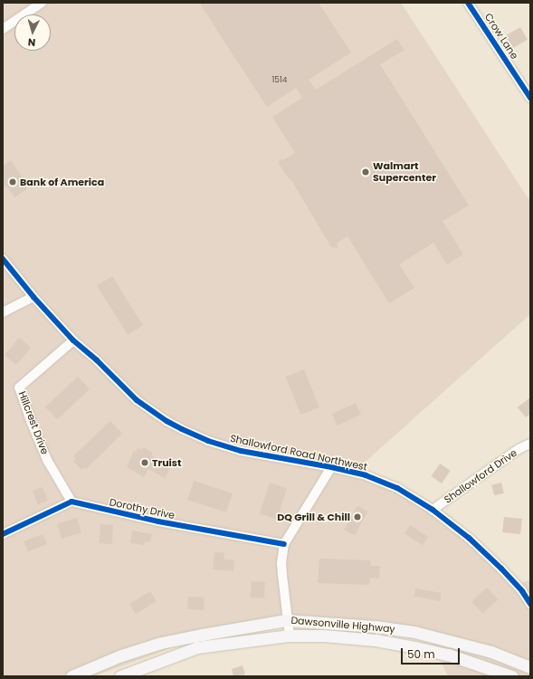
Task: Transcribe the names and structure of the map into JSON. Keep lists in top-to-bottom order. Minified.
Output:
{"streets":{"main road":["Dawsonville Highway"],"street":["Crow Lane","Hillcrest Drive","Shallowford Road Northwest","Shallowford Drive","Dorothy Drive"]},"crossings":[["Hillcrest Drive","Shallowford Road Northwest"],["Hillcrest Drive","Dorothy Drive"],["Shallowford Road Northwest","Shallowford Drive"]],"places":["Walmart Supercenter","Bank of America","Truist","DQ Grill & Chill"],"house_numbers":["1514"],"scale_bar":"50 m","north":"bottom"}
